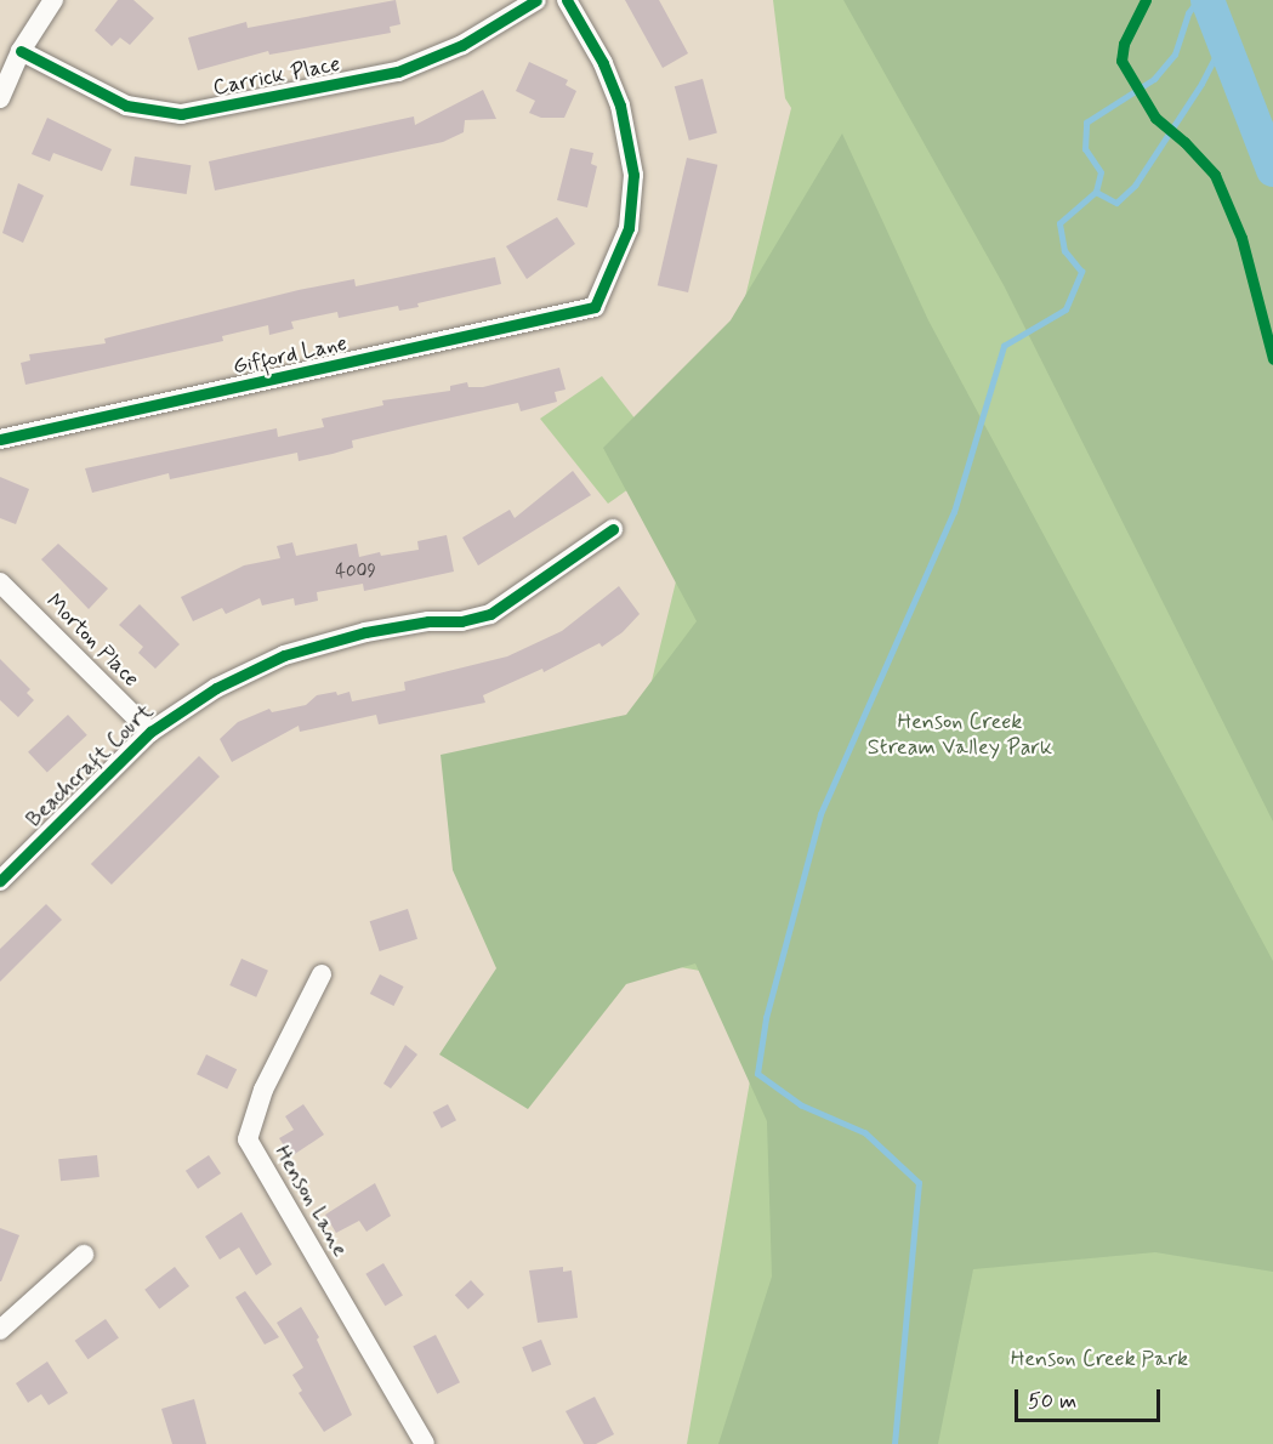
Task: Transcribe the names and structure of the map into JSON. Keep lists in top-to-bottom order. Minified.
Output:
{"streets":{"street":["Carrick Place","Gifford Lane","Morton Place","Beachcraft Court","Henson Lane"]},"crossings":[["Morton Place","Beachcraft Court"]],"parks":["Henson Creek Stream Valley Park","Henson Creek Park"],"house_numbers":["4009"],"scale_bar":"50 m"}
